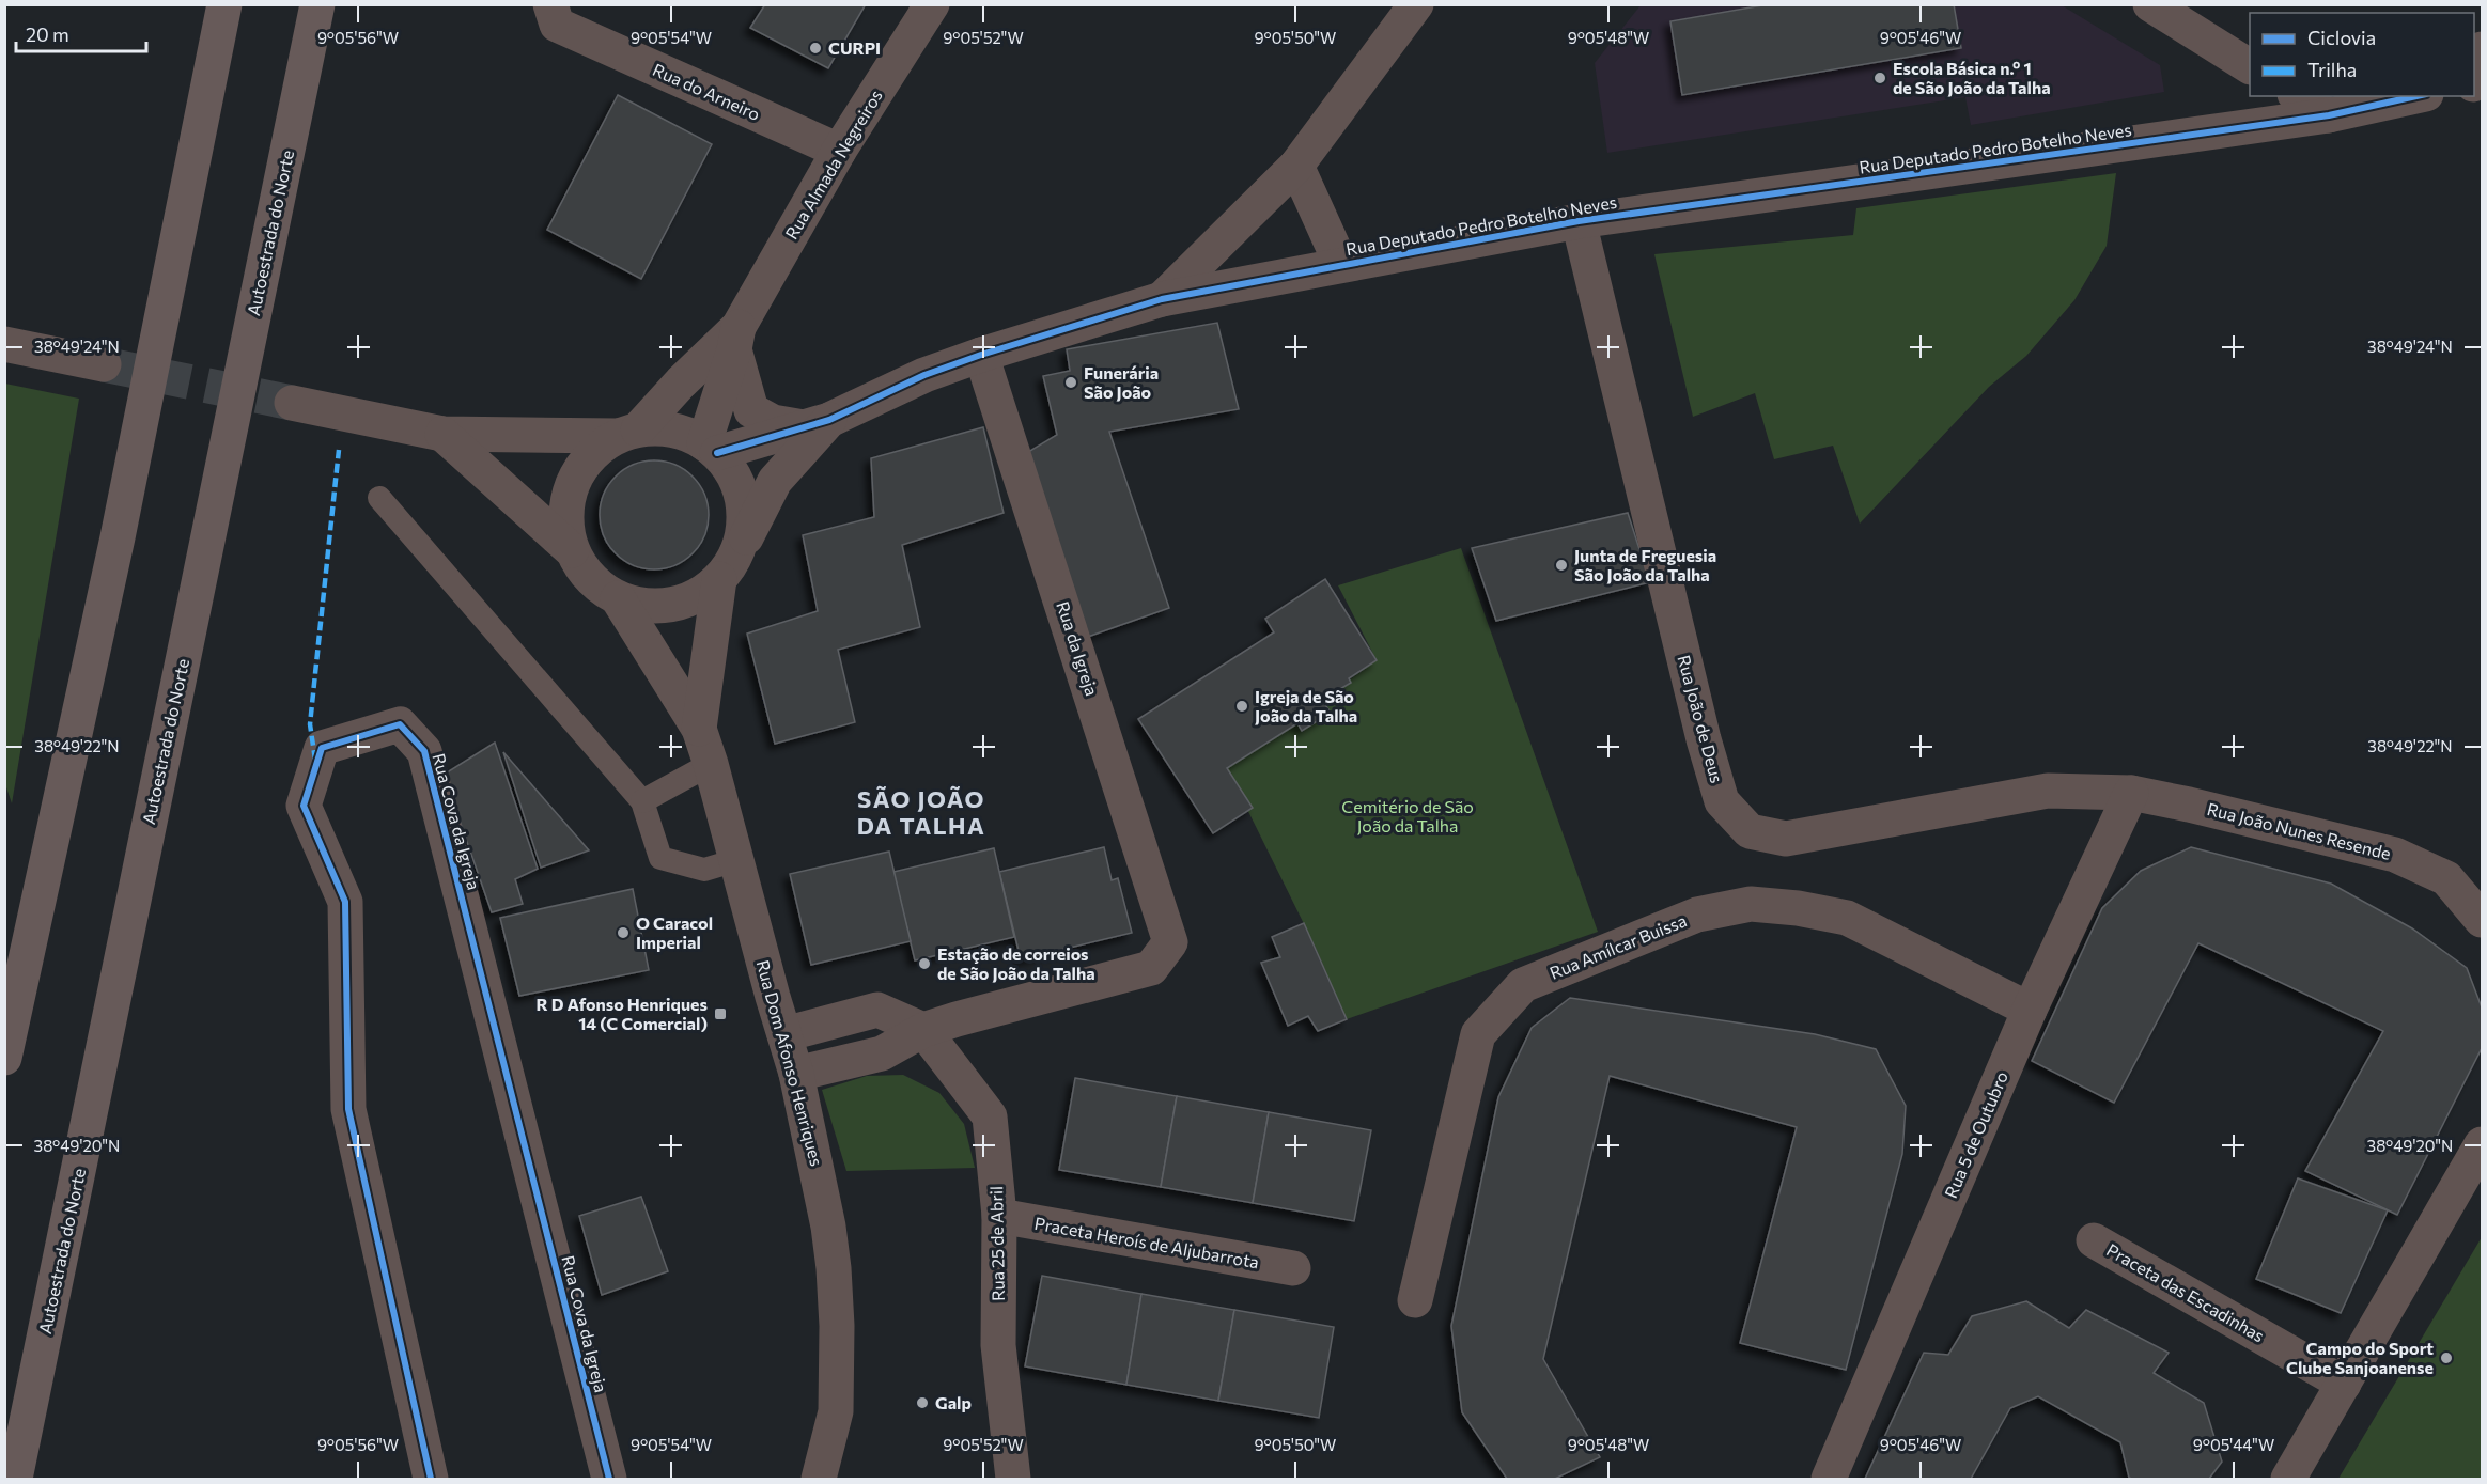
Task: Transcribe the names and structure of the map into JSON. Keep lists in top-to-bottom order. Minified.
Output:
{"streets":{"highway":["Autoestrada do Norte"],"street":["Rua do Arneiro","Rua Deputado Pedro Botelho Neves","Rua Almada Negreiros","Rua da Igreja","Rua João de Deus","Rua Cova da Igreja","Rua João Nunes Resende","Rua Amílcar Buissa","Rua Dom Afonso Henriques","Rua 5 de Outubro","Praceta Heroís de Aljubarrota","Rua 25 de Abril","Praceta das Escadinhas"]},"crossings":[["Rua do Arneiro","Rua Almada Negreiros"],["Rua Deputado Pedro Botelho Neves","Rua Almada Negreiros"],["Rua Deputado Pedro Botelho Neves","Rua da Igreja"],["Rua Deputado Pedro Botelho Neves","Rua João de Deus"],["Rua Deputado Pedro Botelho Neves","Rua Dom Afonso Henriques"],["Rua Almada Negreiros","Rua Dom Afonso Henriques"],["Rua da Igreja","Rua Dom Afonso Henriques"],["Rua da Igreja","Rua 25 de Abril"],["Rua João de Deus","Rua João Nunes Resende"],["Rua João de Deus","Rua 5 de Outubro"],["Rua João Nunes Resende","Rua 5 de Outubro"],["Rua Amílcar Buissa","Rua 5 de Outubro"],["Praceta Heroís de Aljubarrota","Rua 25 de Abril"]],"districts":["SÃO JOÃO DA TALHA"],"parks":["Cemitério de São João da Talha"],"places":{"other":["CURPI","Escola Básica n.º 1 de São João da Talha","Funerária São João","Junta de Freguesia São João da Talha","Igreja de São João da Talha","O Caracol Imperial","Estação de correios de São João da Talha","Campo do Sport Clube Sanjoanense","Galp"],"transit":["R D Afonso Henriques 14 (C Comercial)"]},"legend":["Ciclovia","Trilha"],"scale_bar":"20 m","coordinates":["9°05'56\"W","9°05'54\"W","9°05'52\"W","9°05'50\"W","9°05'48\"W","9°05'46\"W","38°49'24\"N","38°49'22\"N","38°49'20\"N","9°05'44\"W"]}
